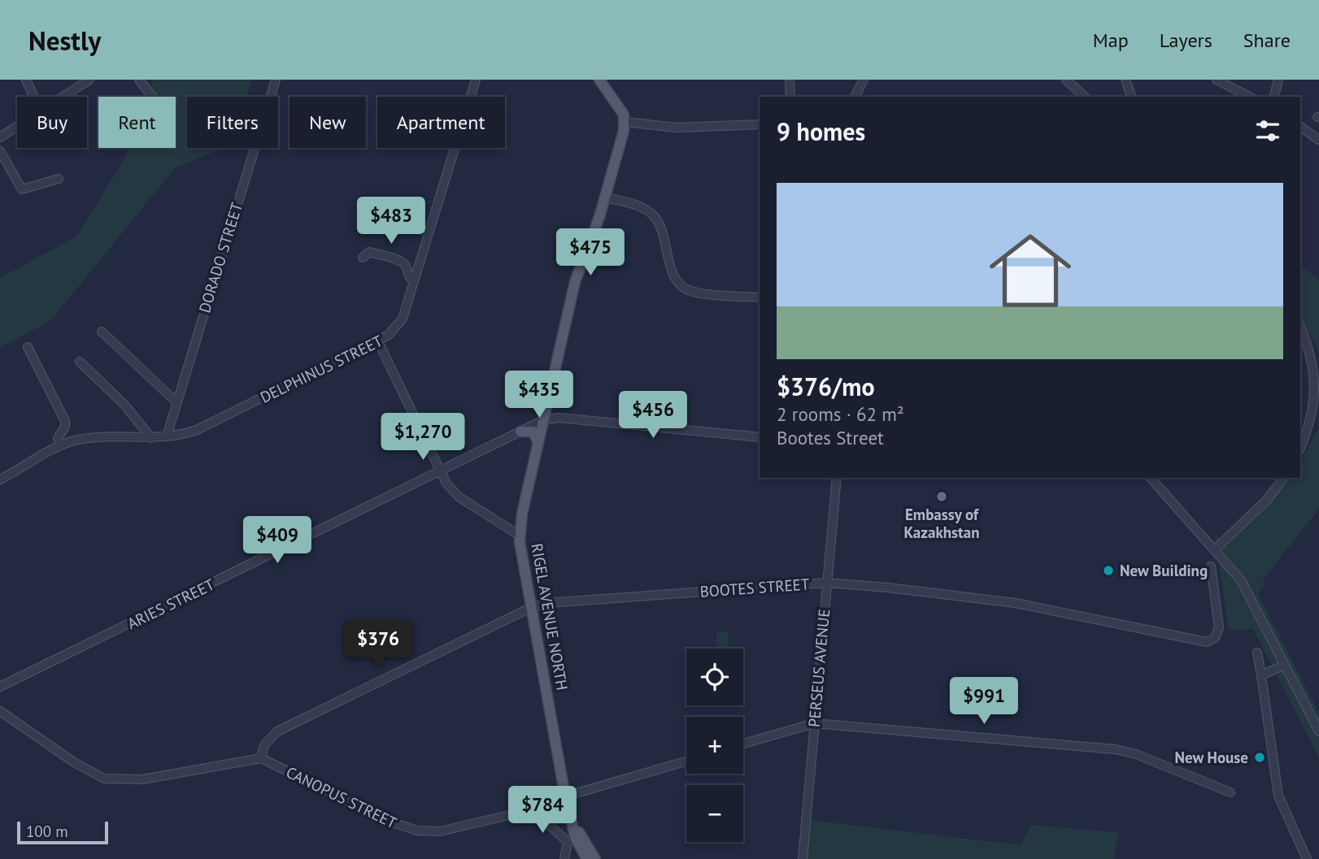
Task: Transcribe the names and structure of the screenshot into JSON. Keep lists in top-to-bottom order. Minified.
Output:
{"streets":{"main road":["RIGEL AVENUE NORTH"],"street":["DORADO STREET","DELPHINUS STREET","BOOTES STREET","ARIES STREET","PERSEUS AVENUE","CANOPUS STREET"]},"crossings":[["DORADO STREET","DELPHINUS STREET"],["BOOTES STREET","RIGEL AVENUE NORTH"],["BOOTES STREET","PERSEUS AVENUE"],["BOOTES STREET","CANOPUS STREET"],["ARIES STREET","RIGEL AVENUE NORTH"],["RIGEL AVENUE NORTH","CANOPUS STREET"]],"places":["Embassy of Kazakhstan","New Building","New House"],"scale_bar":"100 m","page":{"header":"Nestly","nav":["Map","Layers","Share"],"chip":["Buy","Rent","Filters","New","Apartment"],"heading":"9 homes","list":[{"name":"$376/mo","note":"2 rooms · 62 m² · Bootes Street"}],"price":["$483","$475","$435","$456","$1,270","$409","$376","$991","$784"],"map_buttons":["+","−"],"scale":"100 m"}}
